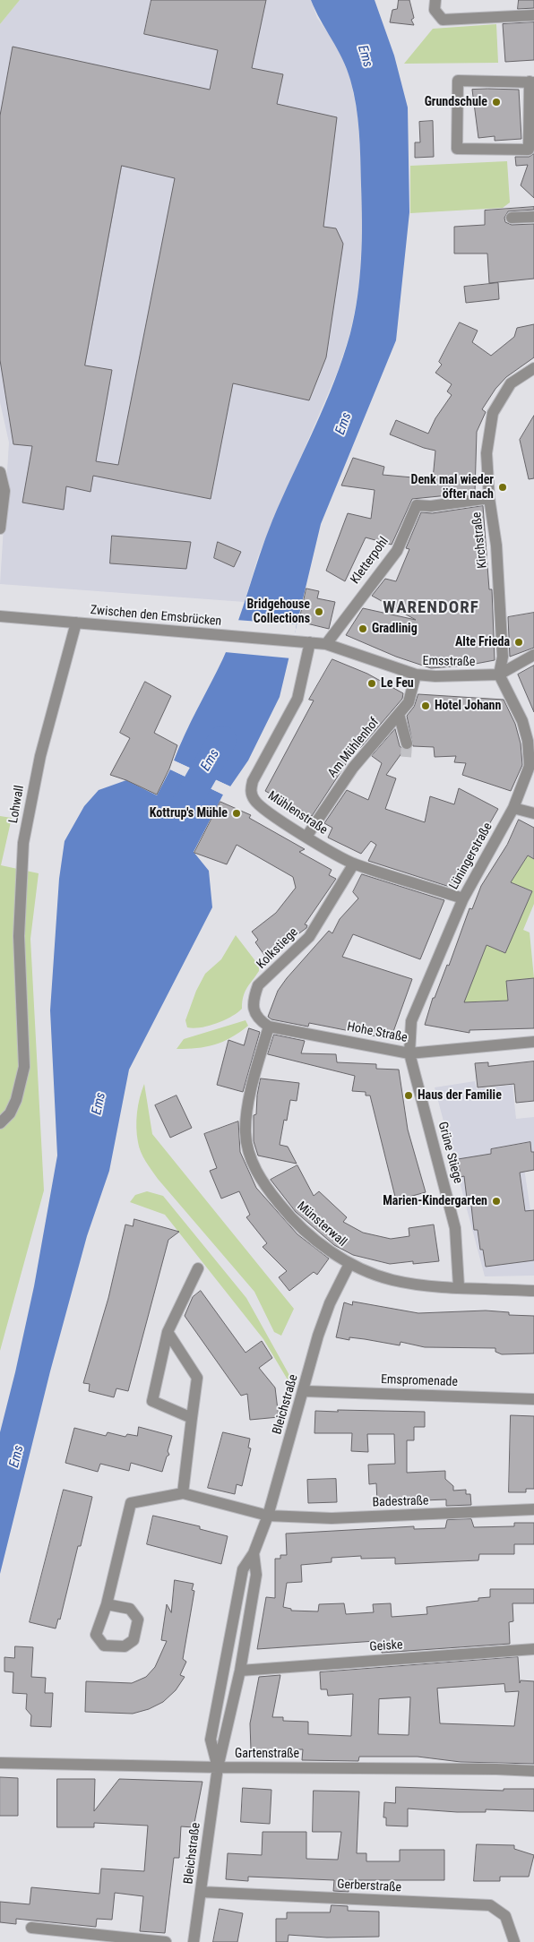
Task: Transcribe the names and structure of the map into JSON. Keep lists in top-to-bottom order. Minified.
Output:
{"streets":{"street":["Kirchstraße","Kletterpohl","Zwischen den Emsbrücken","Emsstraße","Am Mühlenhof","Lohwall","Mühlenstraße","Lüningerstraße","Kolkstiege","Hohe Straße","Grüne Stiege","Münsterwall","Emspromenade","Bleichstraße","Badestraße","Geiske","Gartenstraße","Gerberstraße"]},"crossings":[["Kirchstraße","Kletterpohl"],["Kirchstraße","Emsstraße"],["Kirchstraße","Lüningerstraße"],["Kletterpohl","Emsstraße"],["Zwischen den Emsbrücken","Emsstraße"],["Zwischen den Emsbrücken","Lohwall"],["Zwischen den Emsbrücken","Mühlenstraße"],["Emsstraße","Am Mühlenhof"],["Emsstraße","Mühlenstraße"],["Emsstraße","Lüningerstraße"],["Am Mühlenhof","Mühlenstraße"],["Mühlenstraße","Lüningerstraße"],["Mühlenstraße","Kolkstiege"],["Lüningerstraße","Hohe Straße"],["Lüningerstraße","Grüne Stiege"],["Kolkstiege","Hohe Straße"],["Kolkstiege","Münsterwall"],["Hohe Straße","Grüne Stiege"],["Hohe Straße","Münsterwall"],["Grüne Stiege","Münsterwall"],["Münsterwall","Bleichstraße"],["Emspromenade","Bleichstraße"],["Bleichstraße","Badestraße"],["Bleichstraße","Geiske"],["Bleichstraße","Gartenstraße"],["Bleichstraße","Gerberstraße"]],"districts":["WARENDORF"],"water":["Ems"],"places":["Grundschule","Denk mal wieder öfter nach","Bridgehouse Collections","Gradlinig","Alte Frieda","Le Feu","Hotel Johann","Kottrup's Mühle","Haus der Familie","Marien-Kindergarten"]}
